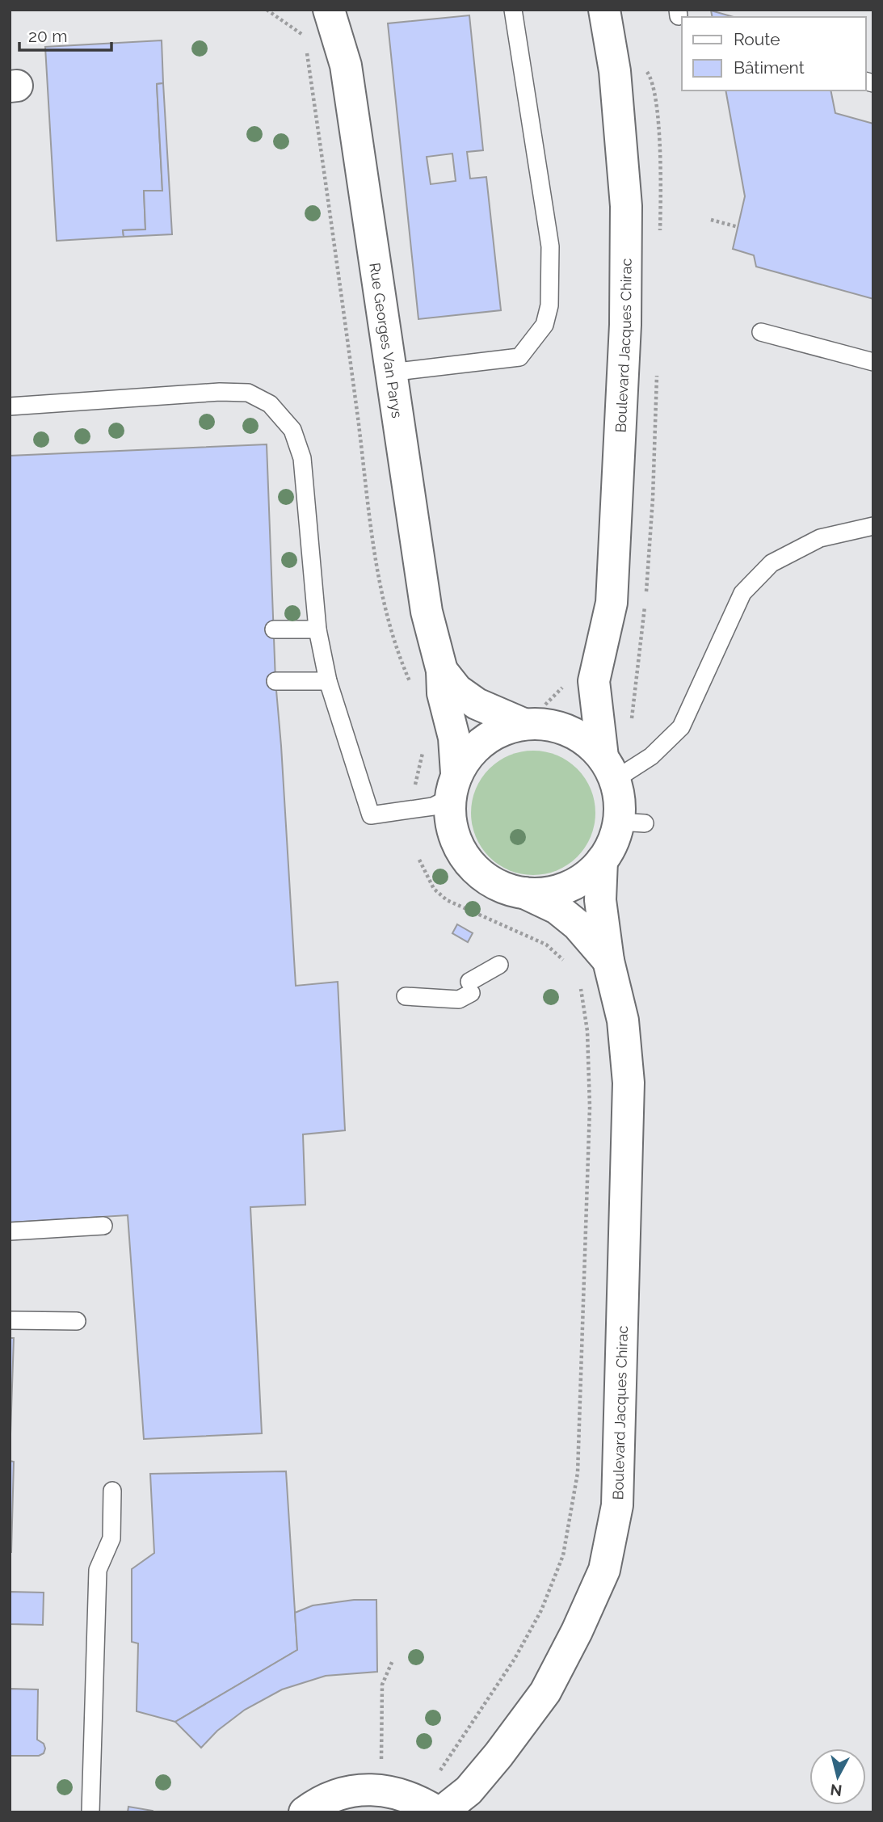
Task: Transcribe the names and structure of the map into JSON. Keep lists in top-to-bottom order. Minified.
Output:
{"streets":{"main road":["Rue Georges Van Parys","Boulevard Jacques Chirac"]},"crossings":[["Rue Georges Van Parys","Boulevard Jacques Chirac"]],"legend":["Route","Bâtiment"],"scale_bar":"20 m","north":"bottom"}
